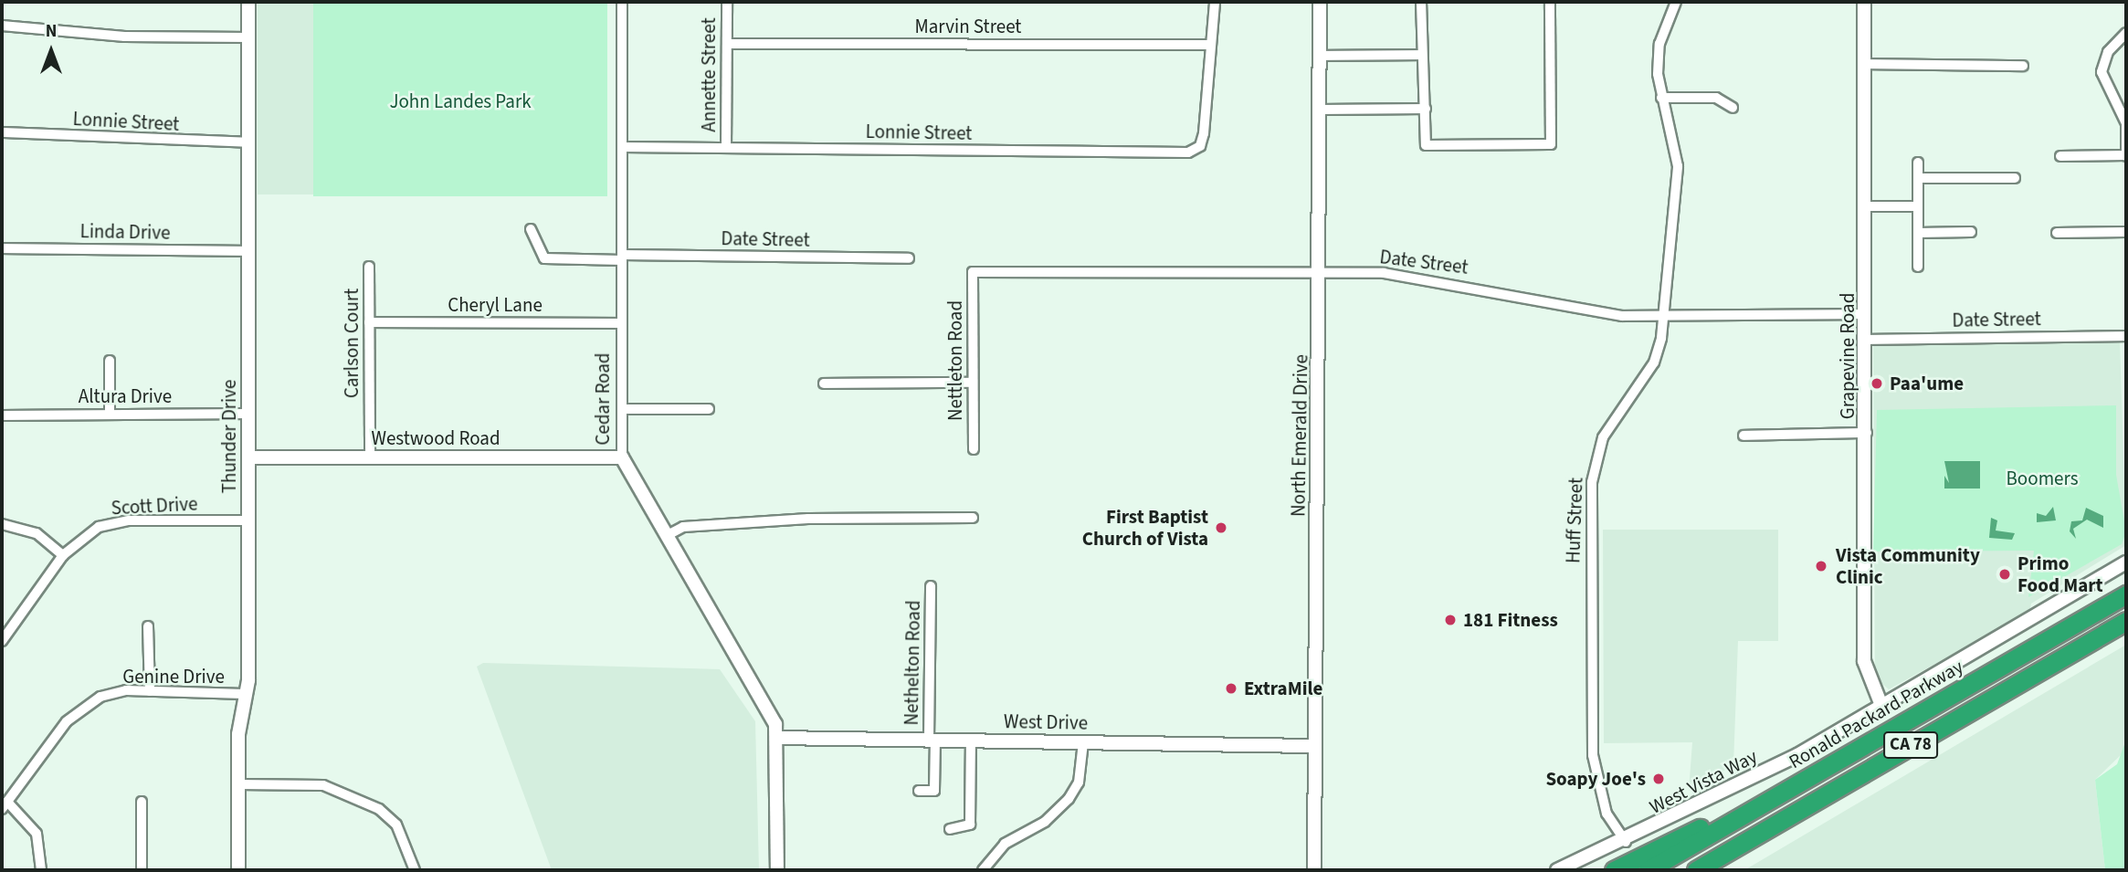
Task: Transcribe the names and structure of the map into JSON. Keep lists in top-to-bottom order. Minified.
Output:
{"streets":{"highway":["Ronald Packard Parkway","CA 78"],"street":["Marvin Street","Annette Street","Lonnie Street","Linda Drive","Date Street","Cheryl Lane","Carlson Court","Grapevine Road","Nettleton Road","Altura Drive","Cedar Road","North Emerald Drive","Thunder Drive","Westwood Road","Scott Drive","Huff Street","Nethelton Road","Genine Drive","West Drive","West Vista Way"]},"crossings":[["Marvin Street","Annette Street"],["Marvin Street","Lonnie Street"],["Annette Street","Lonnie Street"],["Lonnie Street","Cedar Road"],["Lonnie Street","Thunder Drive"],["Linda Drive","Thunder Drive"],["Date Street","Grapevine Road"],["Date Street","Nettleton Road"],["Date Street","Cedar Road"],["Date Street","North Emerald Drive"],["Date Street","Huff Street"],["Cheryl Lane","Carlson Court"],["Cheryl Lane","Cedar Road"],["Carlson Court","Westwood Road"],["Grapevine Road","West Vista Way"],["Altura Drive","Thunder Drive"],["Cedar Road","Westwood Road"],["Cedar Road","West Drive"],["North Emerald Drive","West Drive"],["Thunder Drive","Westwood Road"],["Thunder Drive","Scott Drive"],["Thunder Drive","Genine Drive"],["Huff Street","West Vista Way"],["Nethelton Road","West Drive"]],"parks":["John Landes Park","Boomers"],"places":["Paa'ume","First Baptist Church of Vista","Vista Community Clinic","Primo Food Mart","181 Fitness","ExtraMile","Soapy Joe's"],"north":"top"}
